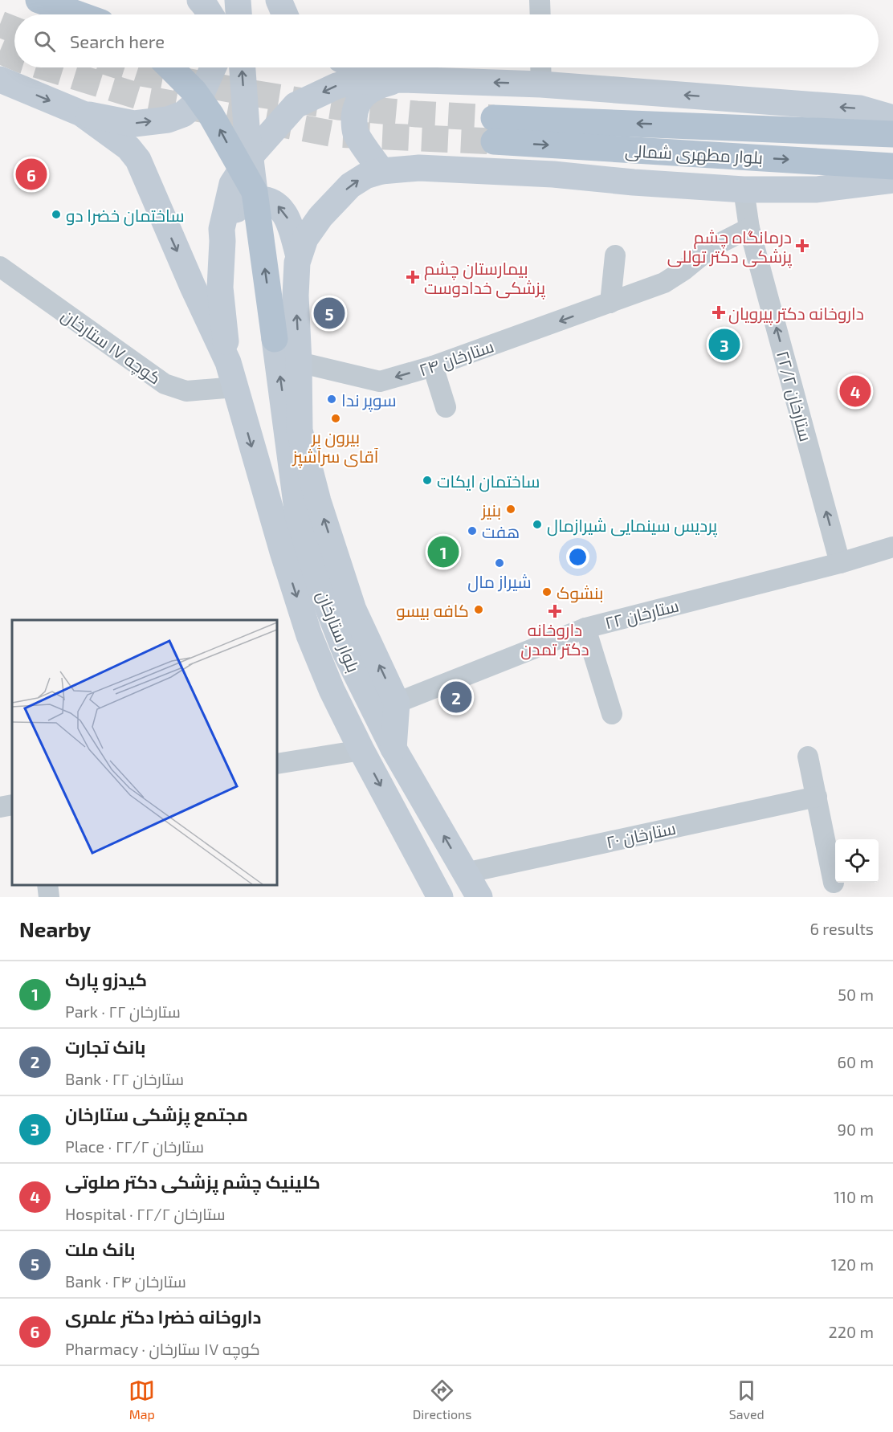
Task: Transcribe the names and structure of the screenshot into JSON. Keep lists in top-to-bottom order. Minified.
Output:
{"streets":{"main road":["بلوار مطهرى شمالى","بلوار ستارخان"],"street":["کوچه ۱۷ ستارخان","۲۴ ستارخان","۲۲/۲ ستارخان","۲۲ ستارخان","۲۰ ستارخان"]},"crossings":[["کوچه ۱۷ ستارخان","بلوار ستارخان"],["۲۴ ستارخان","۲۲/۲ ستارخان"],["۲۲/۲ ستارخان","۲۲ ستارخان"],["بلوار ستارخان","۲۰ ستارخان"]],"one_way":["۲۴ ستارخان","۲۲/۲ ستارخان"],"places":{"other":["ساختمان خضرا دو","سوپر ندا","بیرون بر آقای سرآشپز","ساختمان ایکات","بنیز","پردیس سینمایی شیرازمال","هفت","شیراز مال","بنشوک","کافه بیسو"],"health":["درمانگاه چشم پزشكی دكتر توللی","بیمارستان چشم پزشکی خدادوست","داروخانه دکتر پیرویان","داروخانه دکتر تمدن"]},"page":{"search":"Search here","pins":["6","5","3","4","1","2"],"heading":["Nearby","6 results"],"list":[{"mark":"1","name":"کیدزو پارک","note":"Park · ۲۲ ستارخان","value":"50 m"},{"mark":"2","name":"بانک تجارت","note":"Bank · ۲۲ ستارخان","value":"60 m"},{"mark":"3","name":"مجتمع پزشکی ستارخان","note":"Place · ۲۲/۲ ستارخان","value":"90 m"},{"mark":"4","name":"کلینیک چشم پزشکی دکتر صلوتی","note":"Hospital · ۲۲/۲ ستارخان","value":"110 m"},{"mark":"5","name":"بانک ملت","note":"Bank · ۲۴ ستارخان","value":"120 m"},{"mark":"6","name":"داروخانه خضرا دکتر علمری","note":"Pharmacy · کوچه ۱۷ ستارخان","value":"220 m"}],"nav":["Map","Directions","Saved"]}}
